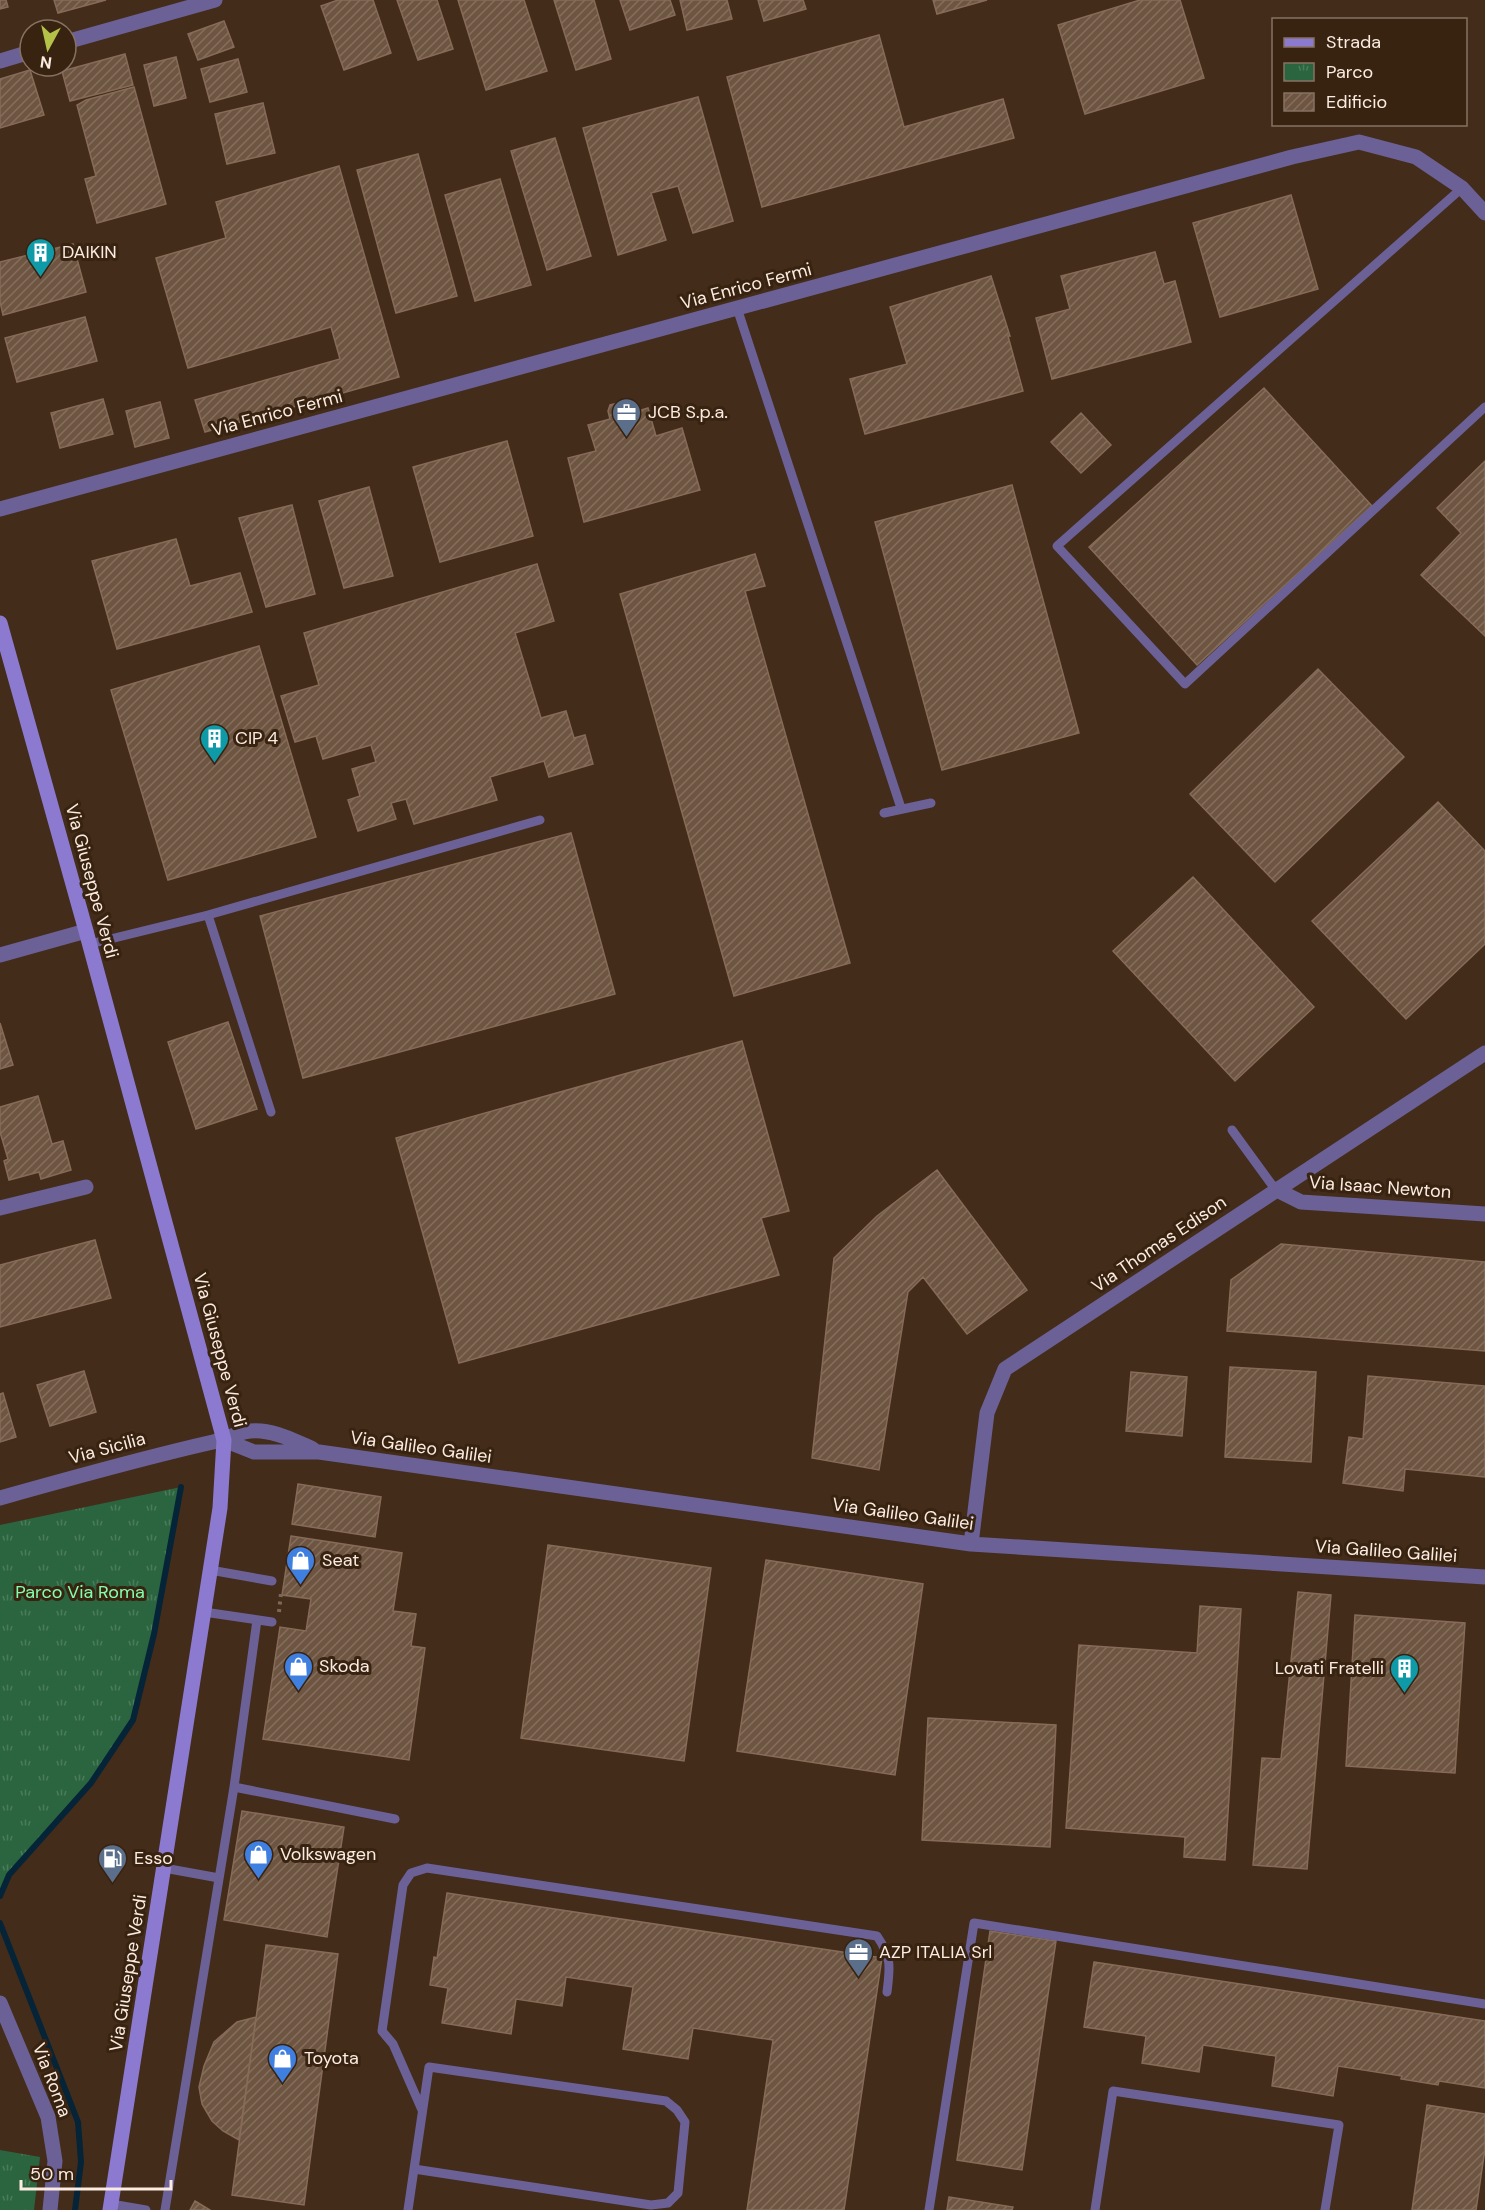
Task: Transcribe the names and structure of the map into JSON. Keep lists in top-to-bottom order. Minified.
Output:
{"streets":{"main road":["Via Giuseppe Verdi"],"street":["Via Enrico Fermi","Via Isaac Newton","Via Thomas Edison","Via Galileo Galilei","Via Sicilia","Via Roma"]},"crossings":[["Via Giuseppe Verdi","Via Galileo Galilei"],["Via Giuseppe Verdi","Via Sicilia"],["Via Isaac Newton","Via Thomas Edison"],["Via Thomas Edison","Via Galileo Galilei"],["Via Galileo Galilei","Via Sicilia"]],"parks":["Parco Via Roma"],"places":{"building":["DAIKIN","CIP 4","Lovati Fratelli"],"office":["JCB S.p.a.","AZP ITALIA Srl"],"shop":["Seat","Skoda","Volkswagen","Toyota"],"fuel station":["Esso"]},"legend":["Strada","Parco","Edificio"],"scale_bar":"50 m","north":"bottom"}
